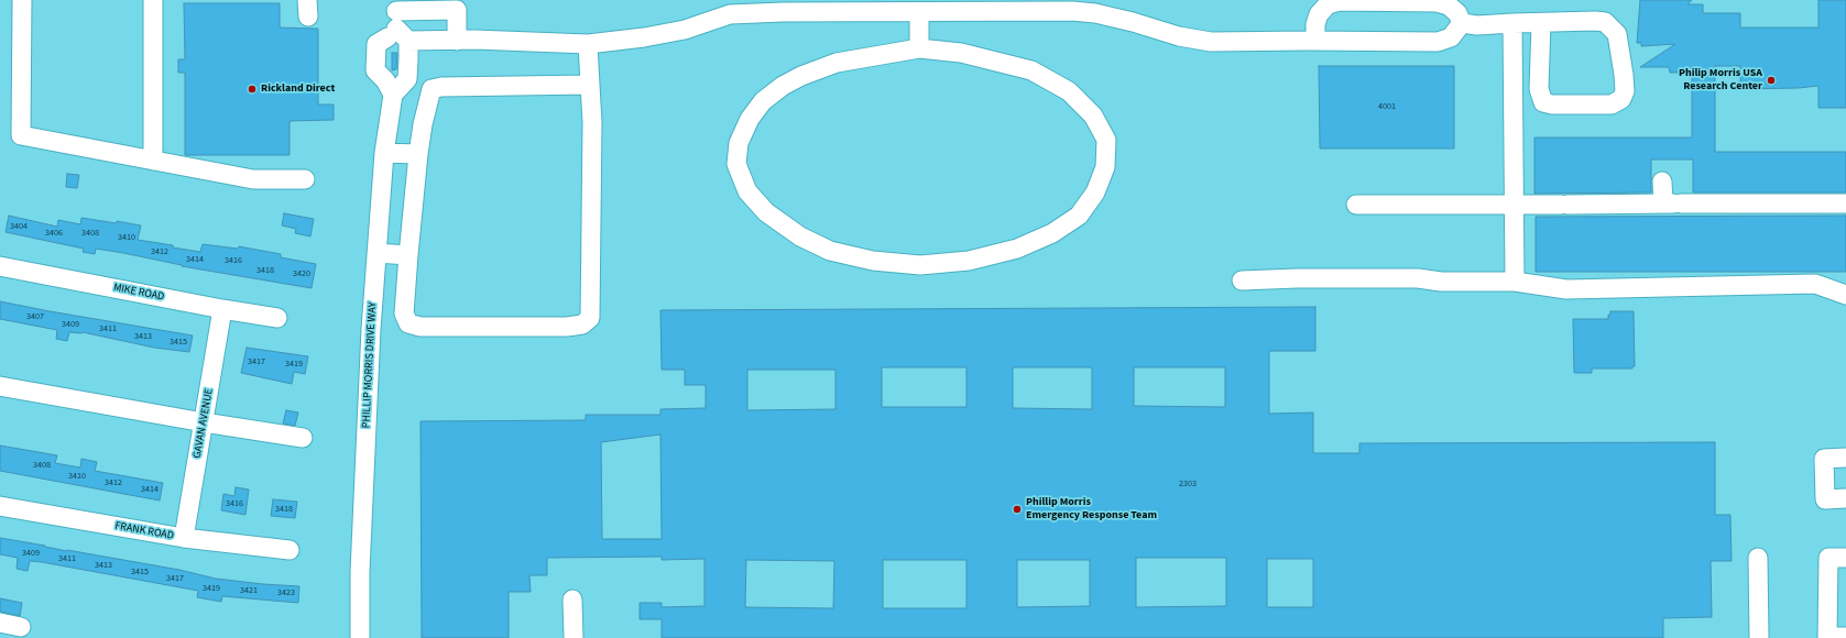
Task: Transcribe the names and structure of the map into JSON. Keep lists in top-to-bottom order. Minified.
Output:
{"streets":{"street":["MIKE ROAD","PHILLIP MORRIS DRIVE WAY","GAVAN AVENUE","FRANK ROAD"]},"crossings":[["MIKE ROAD","GAVAN AVENUE"],["GAVAN AVENUE","FRANK ROAD"]],"places":["Philip Morris USA Research Center","Rickland Direct","Phillip Morris Emergency Response Team"],"house_numbers":["4001","3404","3406","3408","3410","3412","3414","3416","3418","3420","3407","3409","3411","3413","3415","3417","3419","3408","3410","3412","2303","3414","3416","3418","3409","3411","3413","3415","3417","3419","3421","3423"]}
